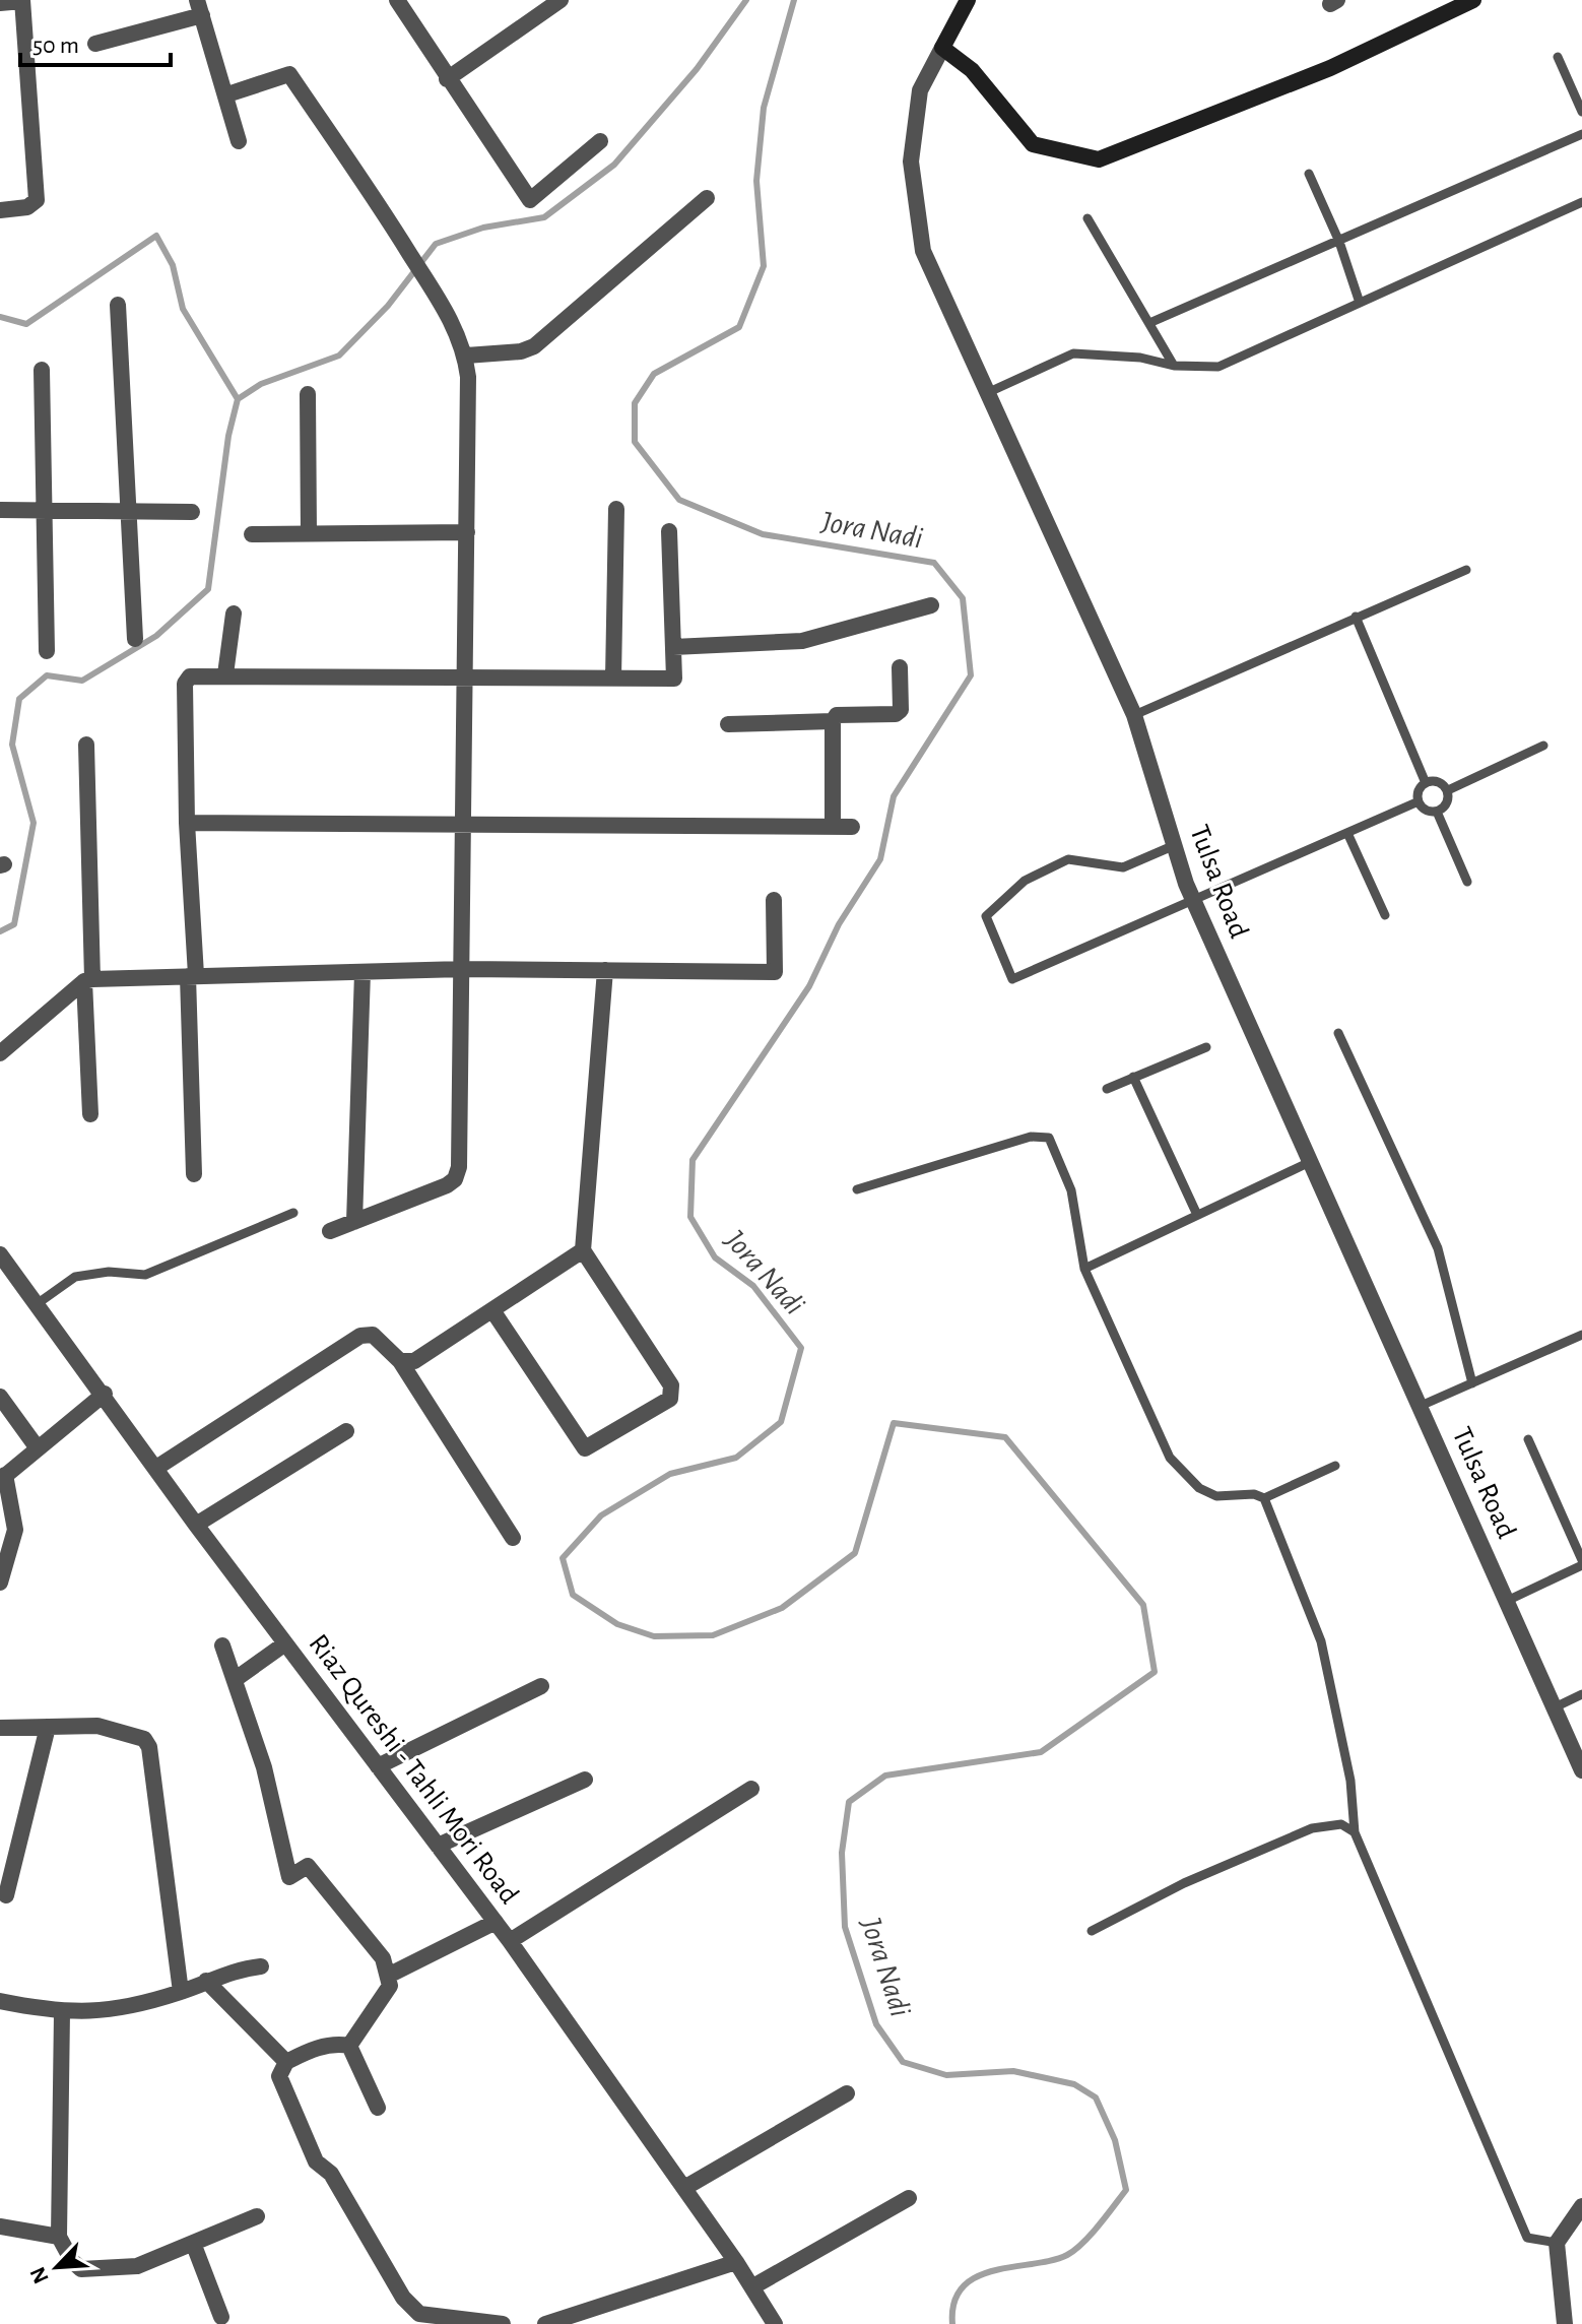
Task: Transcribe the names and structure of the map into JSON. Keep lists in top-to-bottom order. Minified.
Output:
{"streets":{"main road":["Tulsa Road"],"street":["Riaz Qureshi - Tahli Mori Road"]},"water":["Jora Nadi"],"scale_bar":"50 m","north":"bottom left"}
